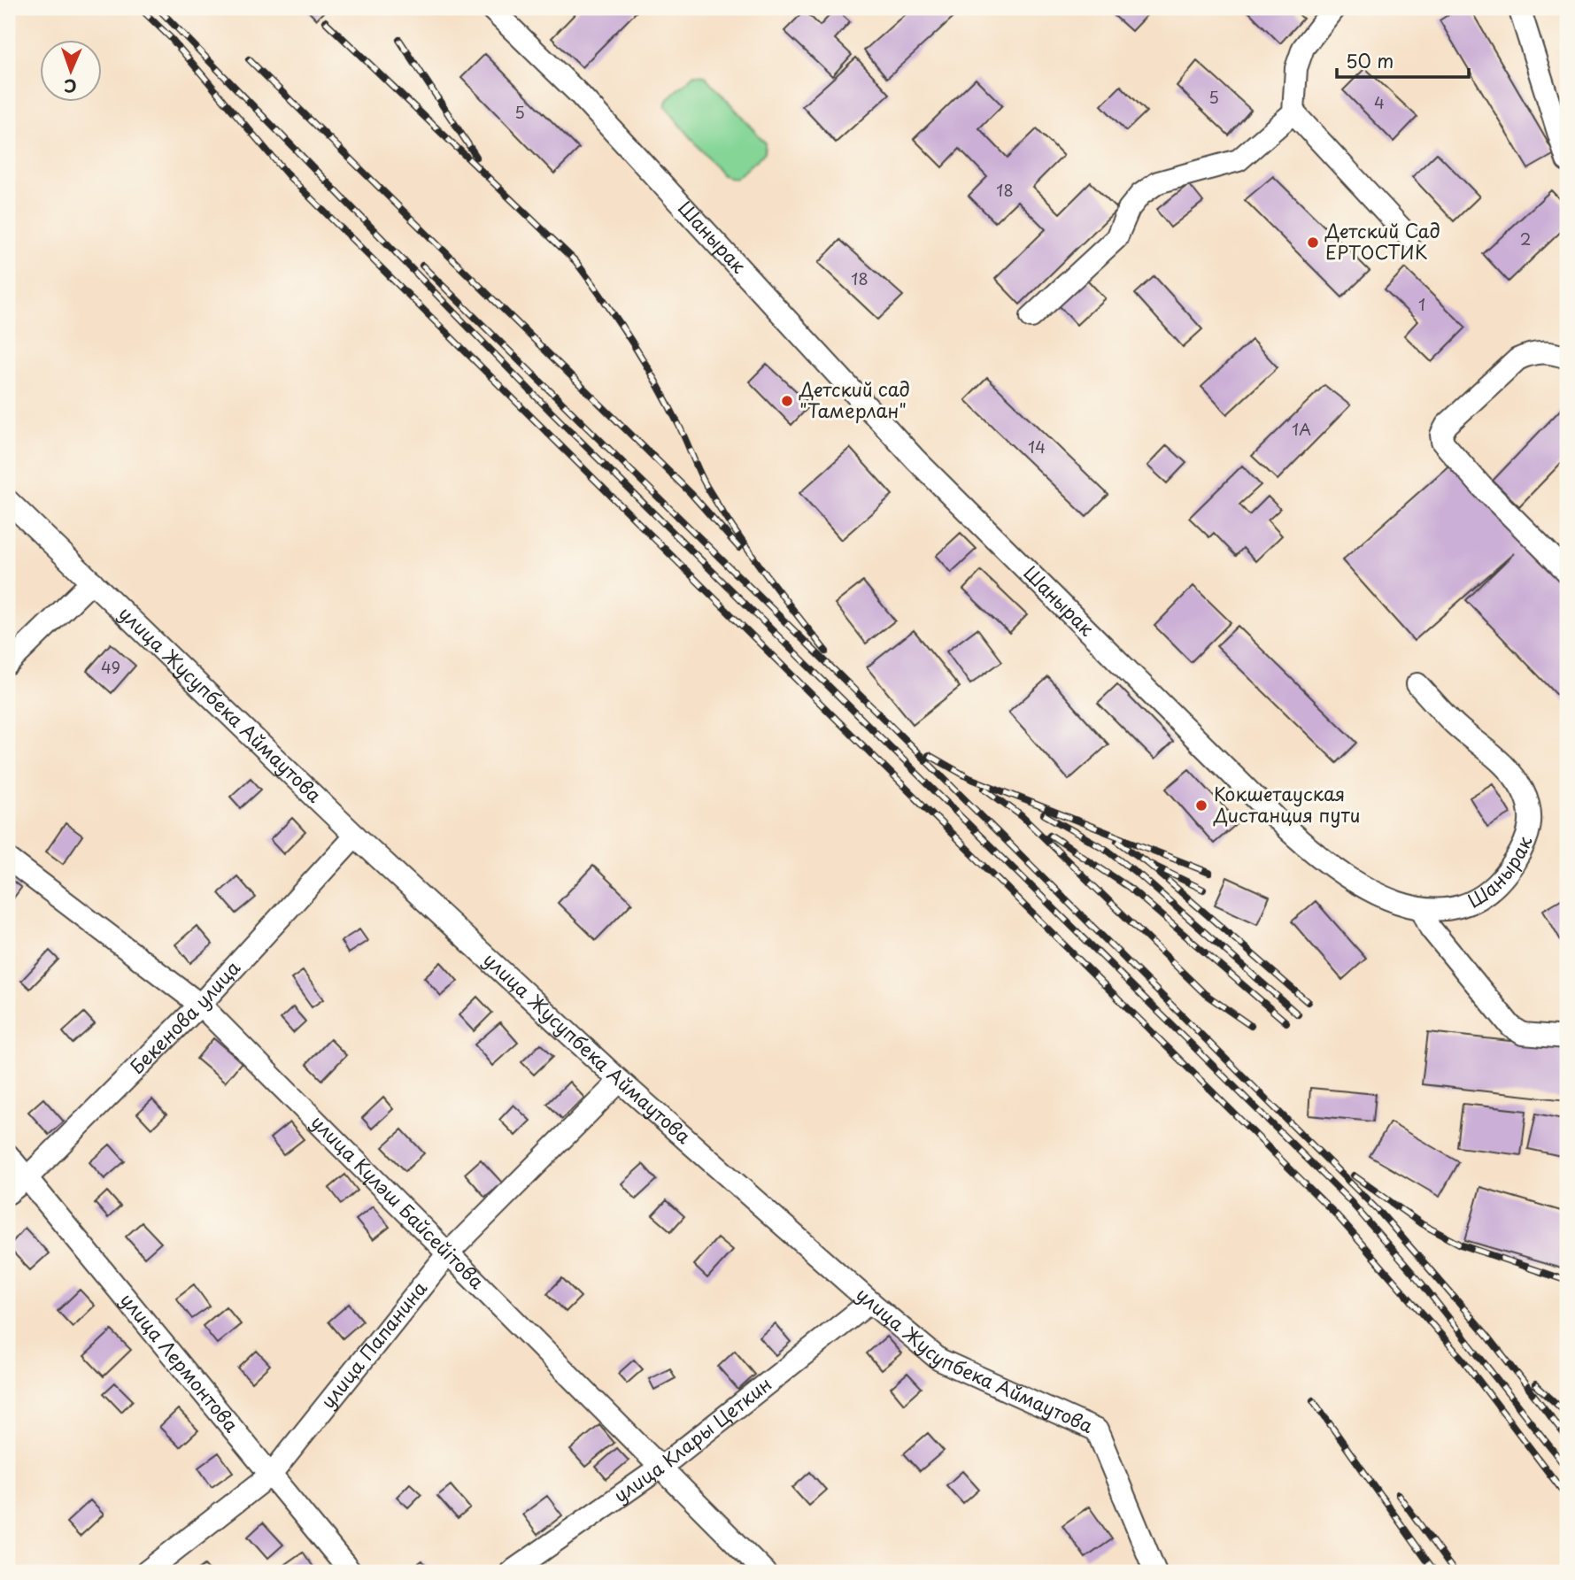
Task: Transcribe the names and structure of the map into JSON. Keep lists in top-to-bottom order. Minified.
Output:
{"streets":{"street":["Шанырак","улица Жусупбека Аймаутова","Бекенова улица","улица Күләш Байсейітова","улица Папанина","улица Лермонтова","улица Клары Цеткин"]},"crossings":[["улица Жусупбека Аймаутова","Бекенова улица"],["улица Жусупбека Аймаутова","улица Папанина"],["улица Жусупбека Аймаутова","улица Клары Цеткин"],["Бекенова улица","улица Күләш Байсейітова"],["Бекенова улица","улица Лермонтова"],["улица Күләш Байсейітова","улица Папанина"],["улица Күләш Байсейітова","улица Клары Цеткин"],["улица Папанина","улица Лермонтова"]],"places":["Детский Сад ЕРТОСТИК","Детский сад \"Тамерлан\"","Кокшетауская Дистанция пути"],"house_numbers":["5","4","5","18","2","18","1","1А","14","49"],"scale_bar":"50 m","north":"bottom"}
